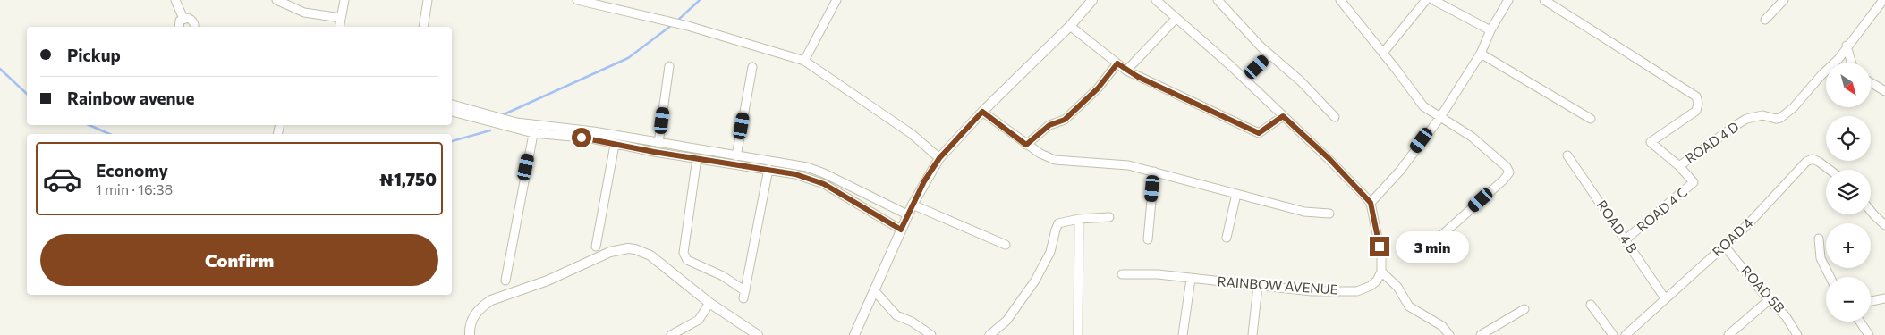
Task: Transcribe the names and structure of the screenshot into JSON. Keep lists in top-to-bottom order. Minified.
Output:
{"streets":{"street":["ROAD 4 D","ROAD 4 C","ROAD 4 B","ROAD 4","RAINBOW AVENUE","ROAD 5B"]},"crossings":[["ROAD 4 D","ROAD 4 C"],["ROAD 4 C","ROAD 4 B"],["ROAD 4 B","ROAD 4"],["ROAD 4","ROAD 5B"]],"north":"bottom right","page":{"banner":["Pickup","Rainbow avenue"],"map_buttons":["+","−"],"list":[{"name":"Economy","note":"1 min · 16:38","value":"₦1,750"}],"buttons":"Confirm","bubble":"3 min"}}
